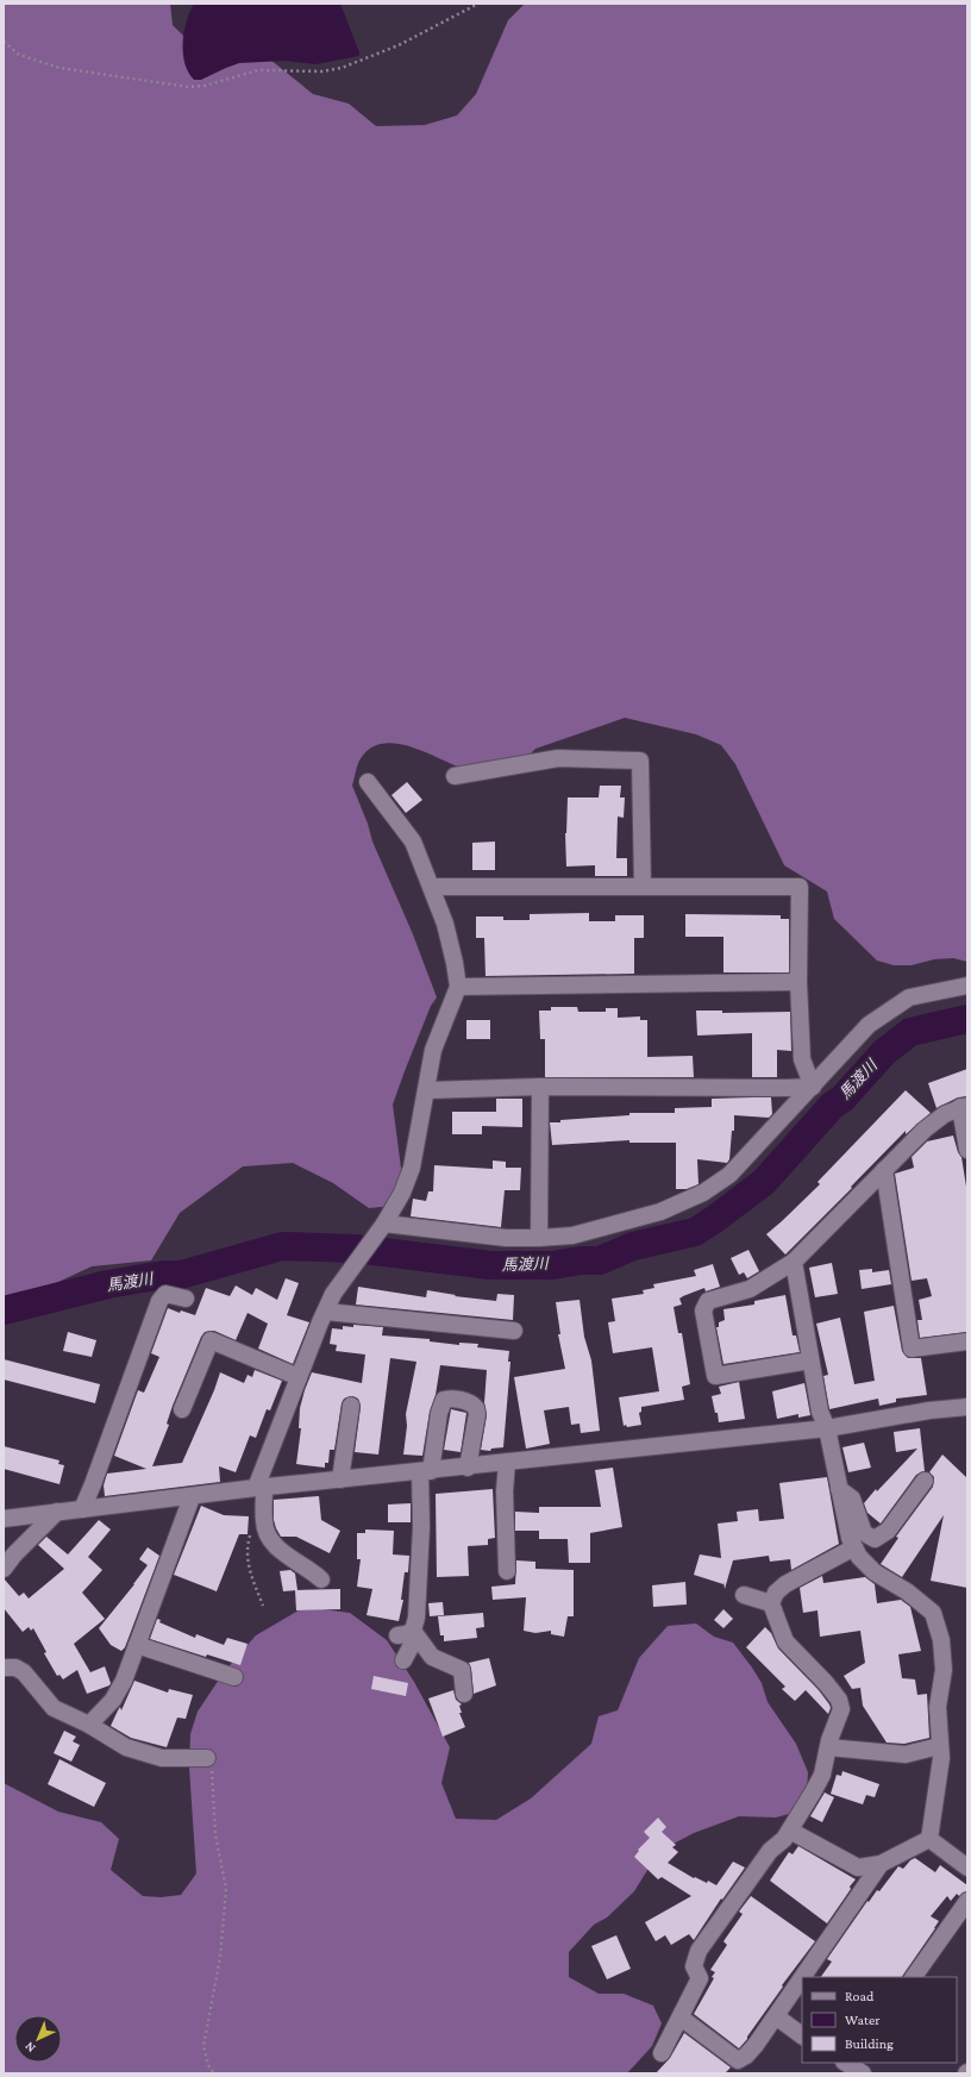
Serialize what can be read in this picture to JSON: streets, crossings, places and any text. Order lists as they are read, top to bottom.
{
  "water": ["馬渡川"],
  "legend": ["Road", "Water", "Building"],
  "north": "bottom left"
}
